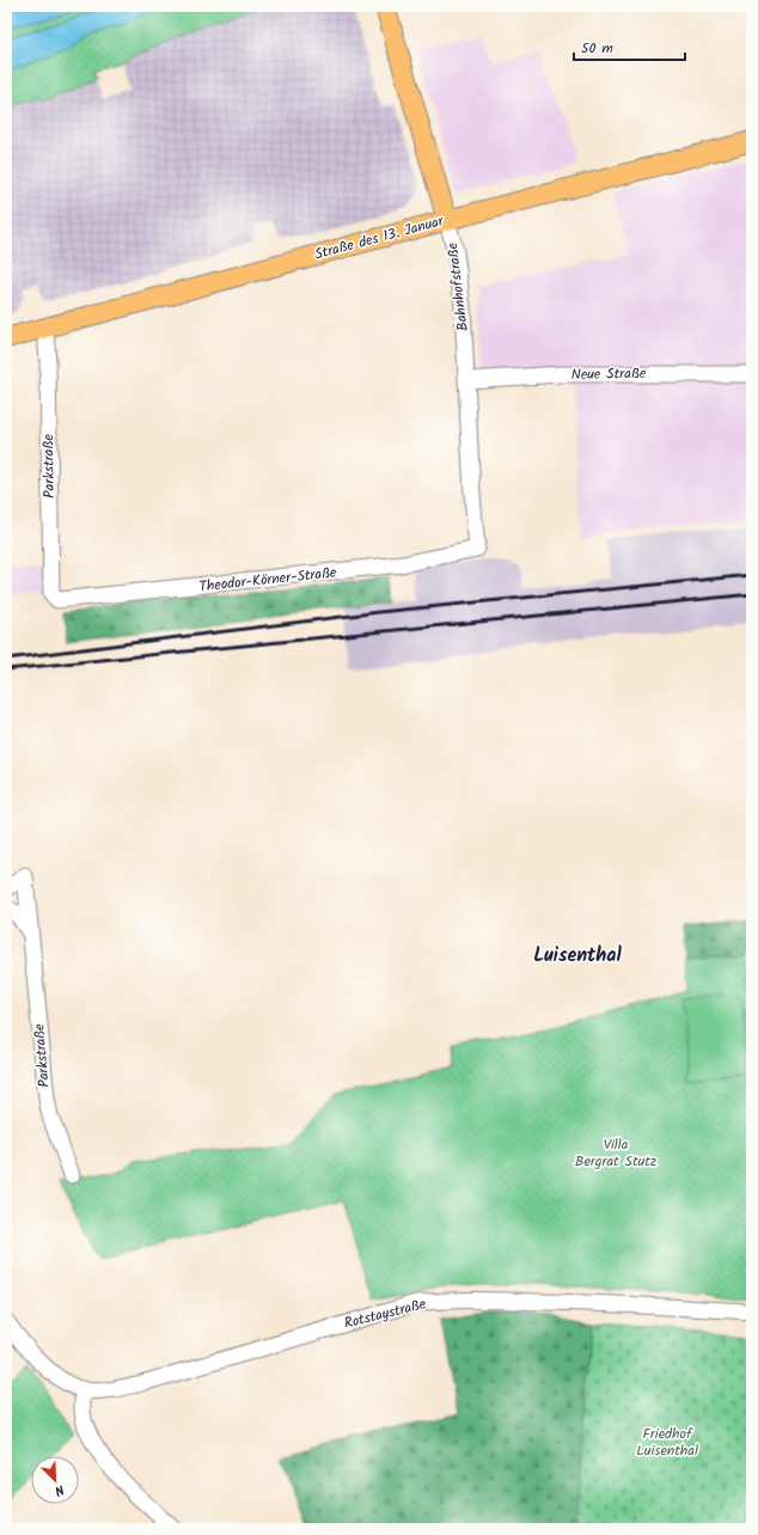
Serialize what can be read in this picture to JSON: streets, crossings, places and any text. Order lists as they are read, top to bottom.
{
  "streets": {
    "main road": ["Straße des 13. Januar", "Bahnhofstraße"],
    "street": [
      "Neue Straße",
      "Parkstraße",
      "Theodor-Körner-Straße",
      "Rotstaystraße"
    ]
  },
  "crossings": [
    ["Straße des 13. Januar", "Bahnhofstraße"],
    ["Straße des 13. Januar", "Parkstraße"],
    ["Bahnhofstraße", "Neue Straße"],
    ["Bahnhofstraße", "Theodor-Körner-Straße"],
    ["Parkstraße", "Theodor-Körner-Straße"]
  ],
  "districts": ["Luisenthal"],
  "parks": ["Villa Bergrat Stutz", "Friedhof Luisenthal"],
  "scale_bar": "50 m",
  "north": "bottom right"
}
